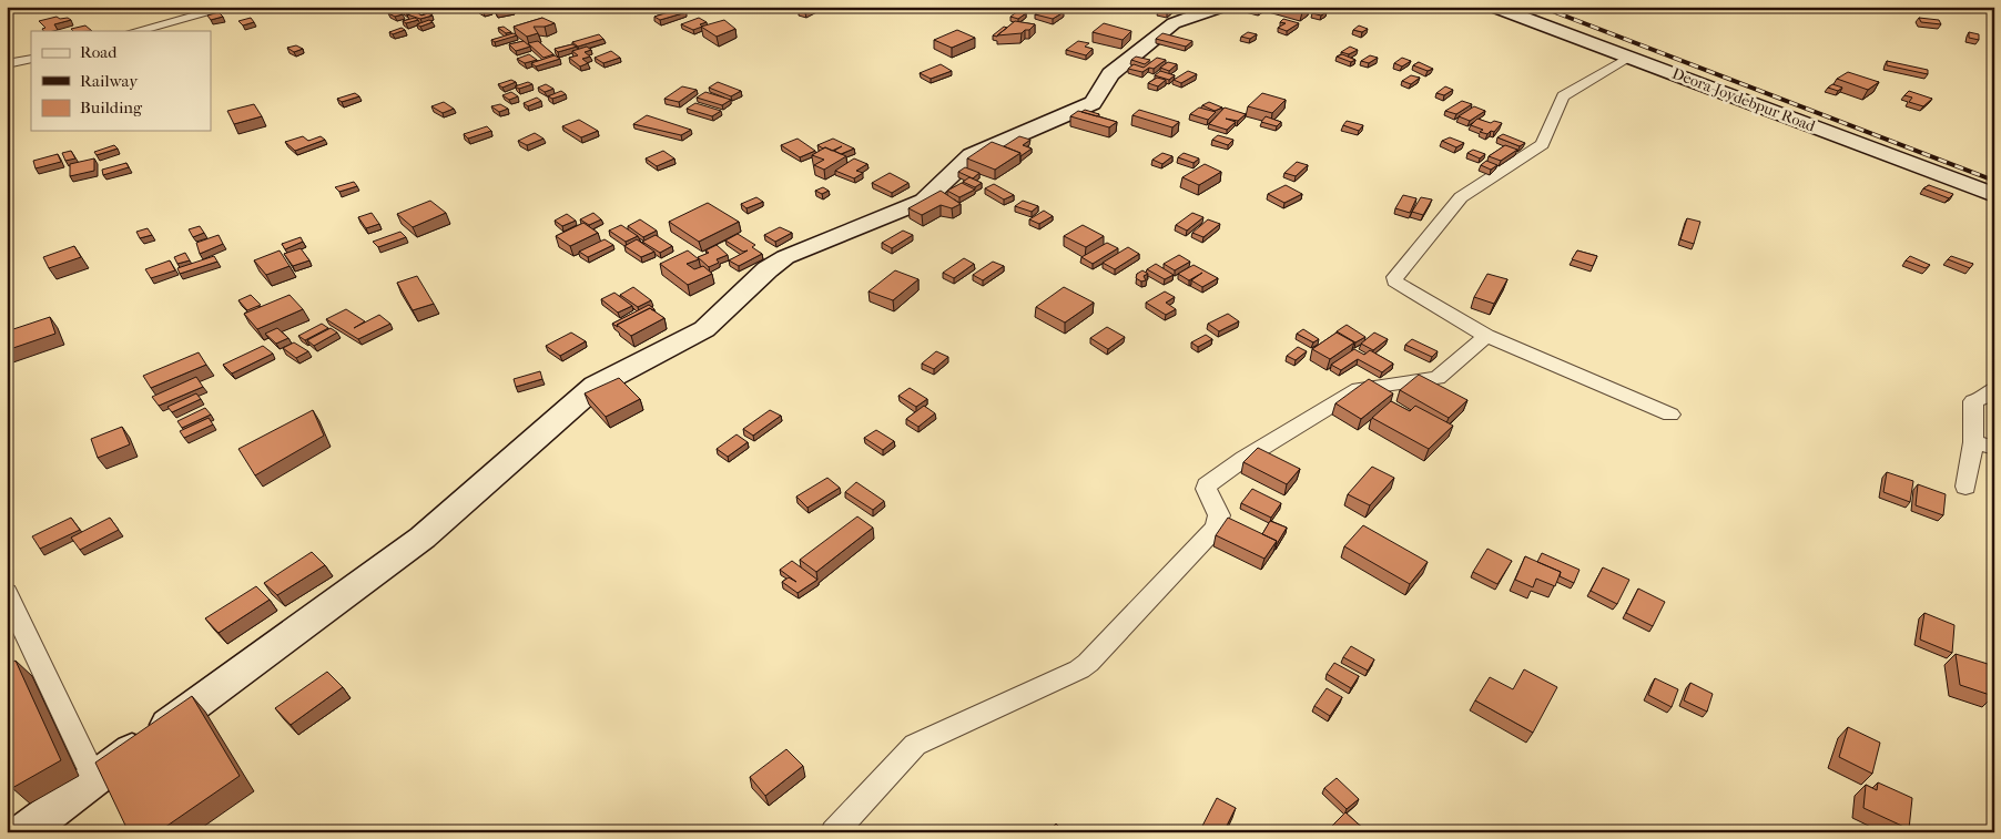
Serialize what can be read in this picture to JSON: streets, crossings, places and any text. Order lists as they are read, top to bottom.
{
  "streets": {
    "street": ["Deora-Joydebpur Road"]
  },
  "legend": ["Road", "Railway", "Building"]
}
